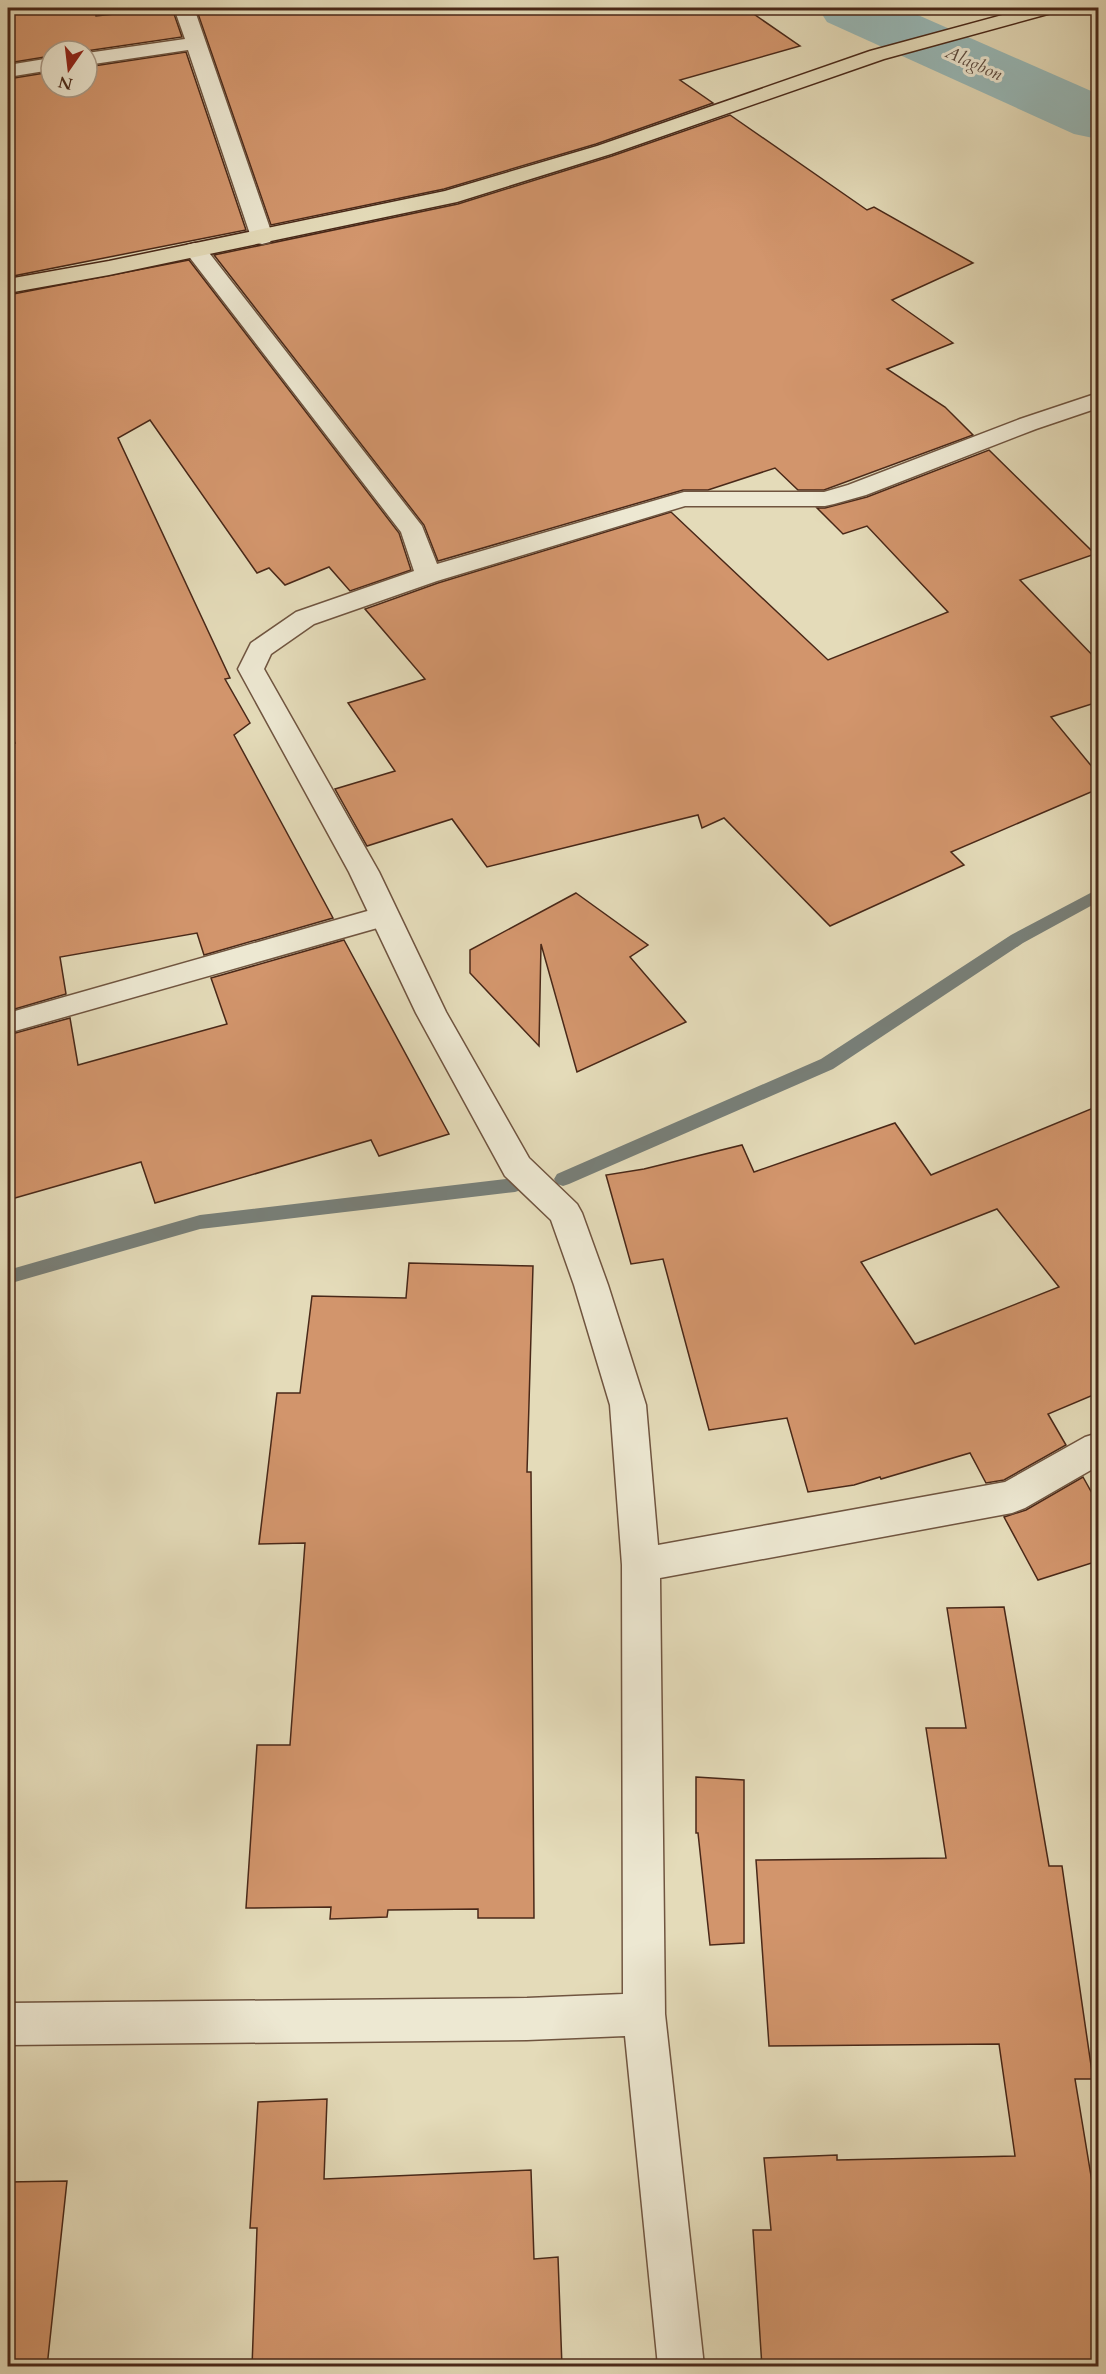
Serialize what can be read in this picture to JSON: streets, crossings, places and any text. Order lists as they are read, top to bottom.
{
  "water": ["Alagbon"],
  "north": "bottom"
}
